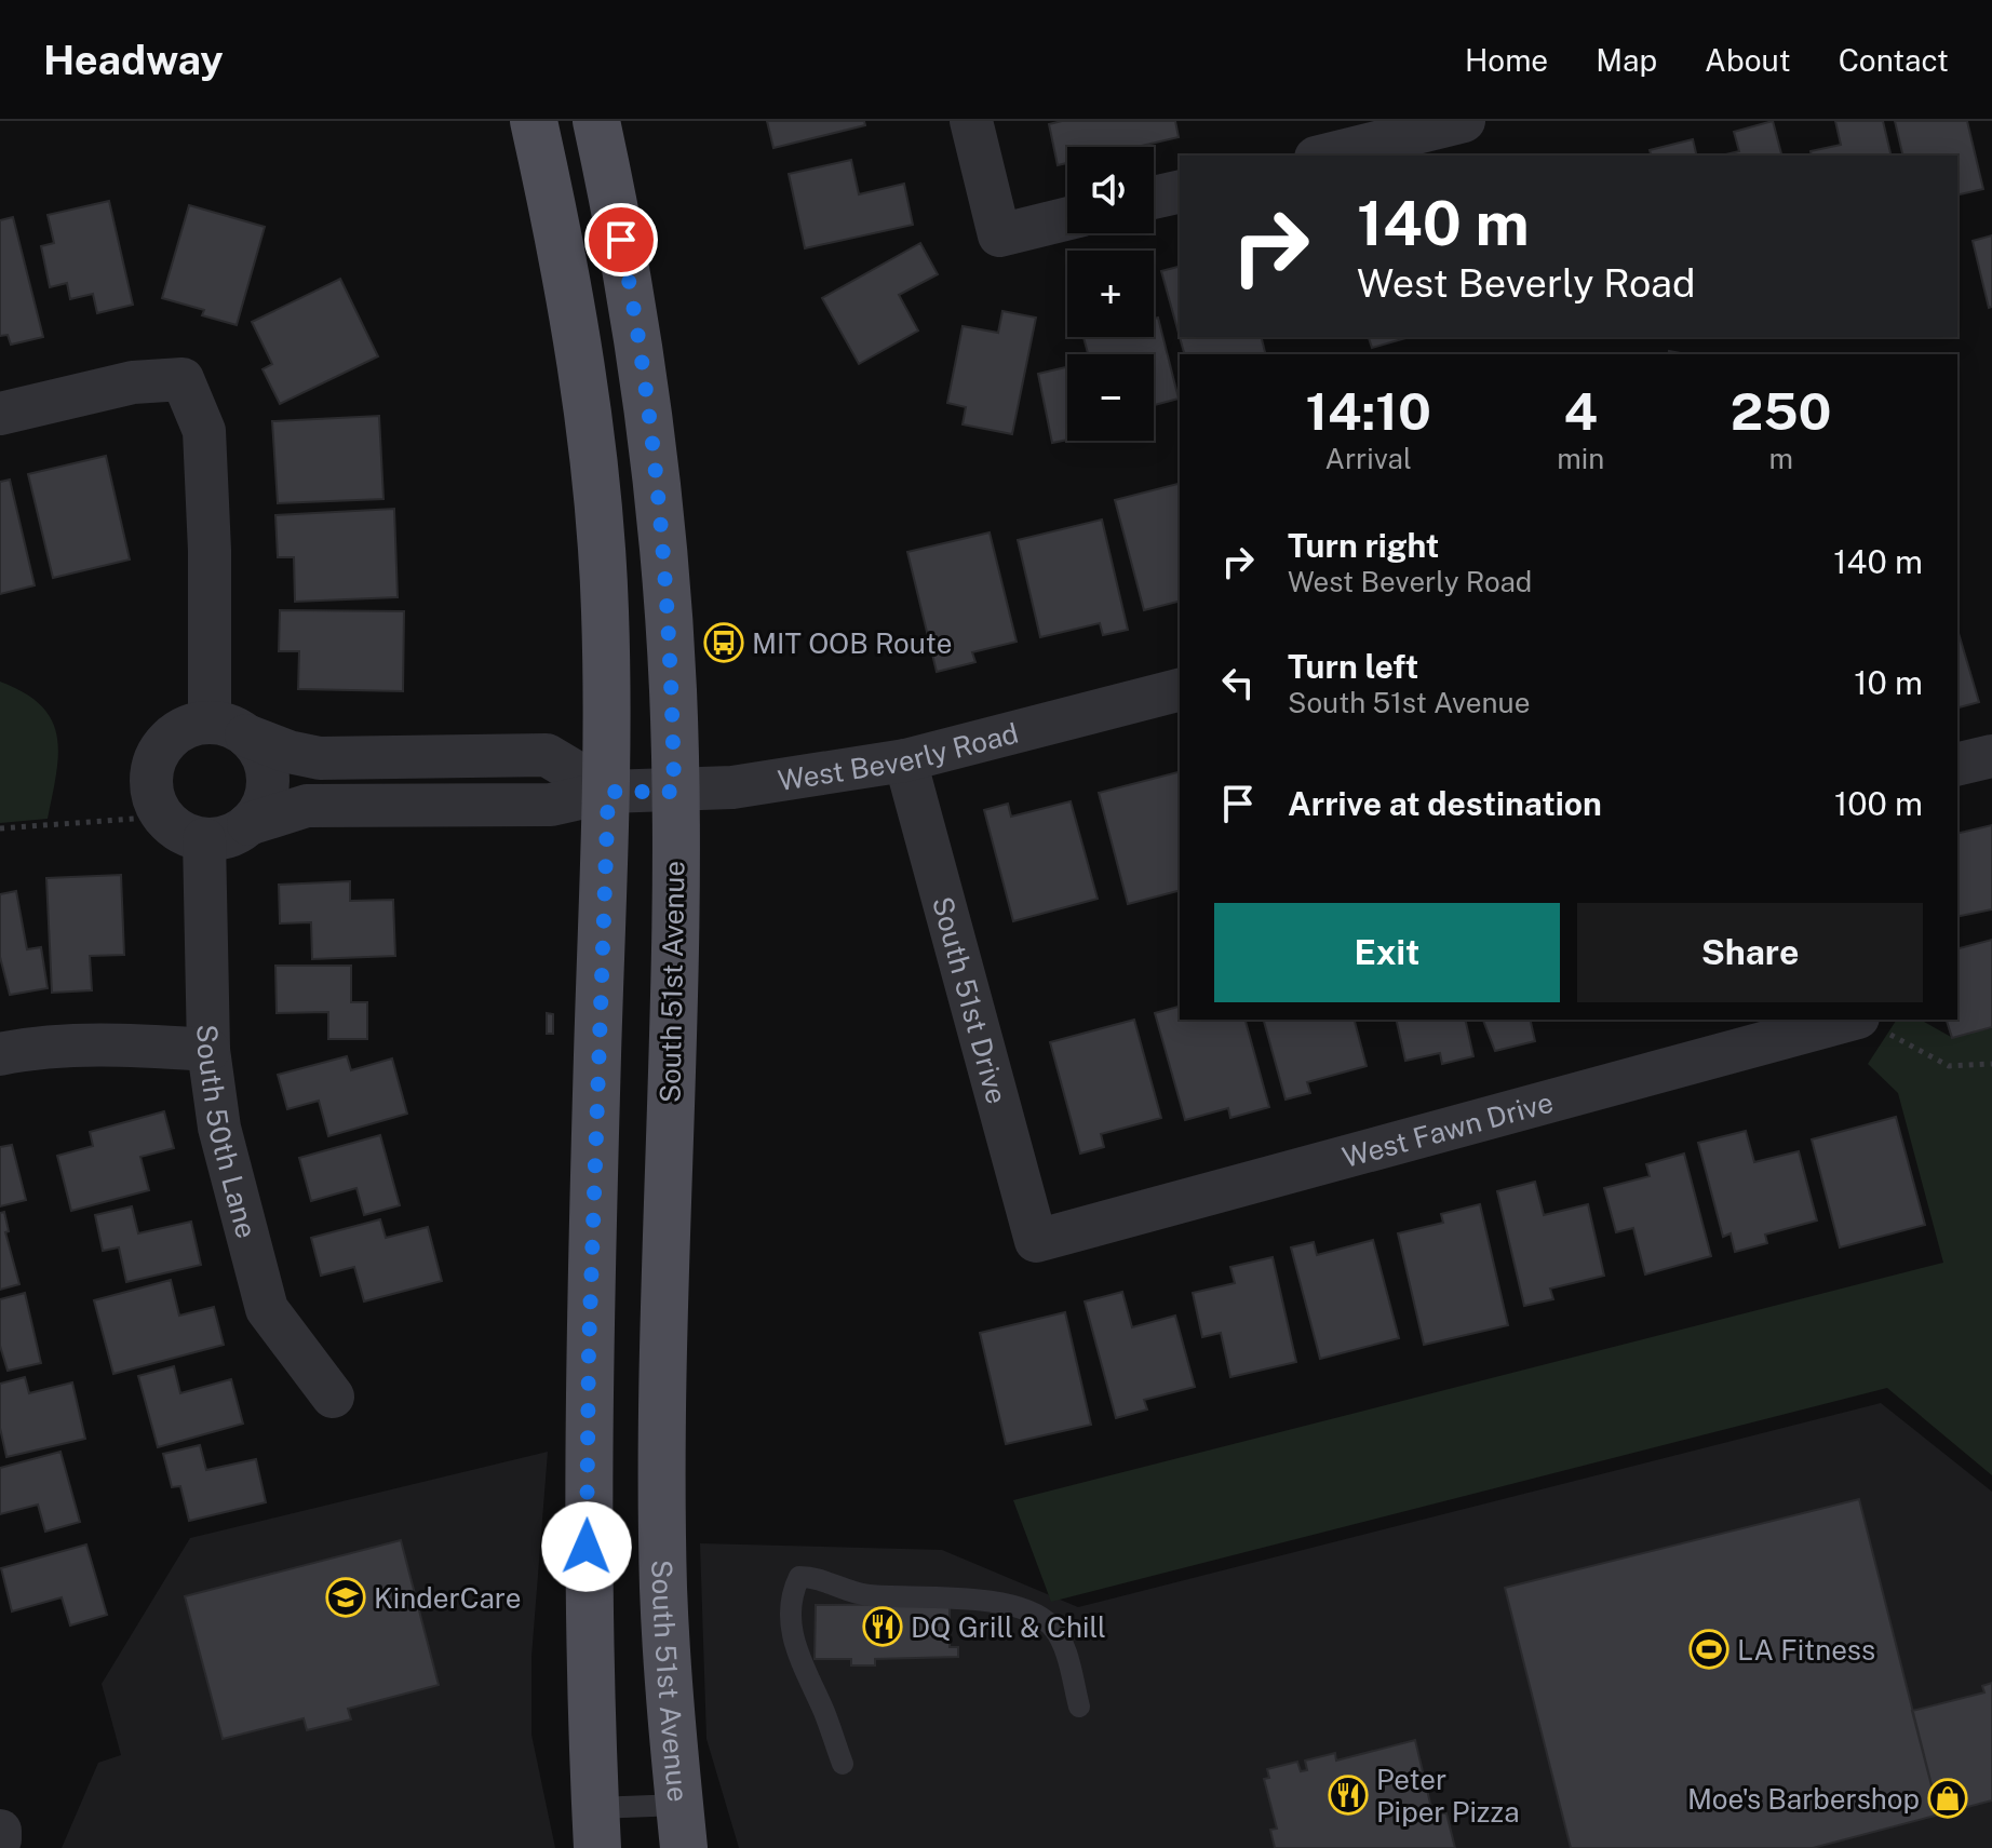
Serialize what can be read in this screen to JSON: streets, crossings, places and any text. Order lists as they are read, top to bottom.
{
  "streets": {
    "main road": ["South 51st Avenue"],
    "street": [
      "West Beverly Road",
      "South 51st Drive",
      "South 50th Lane",
      "West Fawn Drive"
    ]
  },
  "crossings": [
    ["West Beverly Road", "South 51st Avenue"],
    ["West Beverly Road", "South 51st Drive"],
    ["West Beverly Road", "South 50th Lane"],
    ["South 51st Drive", "West Fawn Drive"]
  ],
  "places": {
    "bus stop": ["MIT OOB Route"],
    "school or university": ["KinderCare"],
    "restaurant": ["DQ Grill & Chill", "Peter Piper Pizza"],
    "sports": ["LA Fitness"],
    "shop": ["Moe's Barbershop"]
  },
  "page": {
    "header": "Headway",
    "nav": [
      "Home",
      "Map",
      "About",
      "Contact"
    ],
    "map_buttons": ["+", "−"],
    "turn": ["140 m", "West Beverly Road"],
    "eta": [
      "14:10",
      "Arrival",
      "4",
      "min",
      "250",
      "m"
    ],
    "list": [
      {
        "name": "Turn right",
        "note": "West Beverly Road",
        "value": "140 m"
      },
      {
        "name": "Turn left",
        "note": "South 51st Avenue",
        "value": "10 m"
      },
      {
        "name": "Arrive at destination",
        "value": "100 m"
      }
    ],
    "buttons": ["Exit", "Share"]
  }
}
